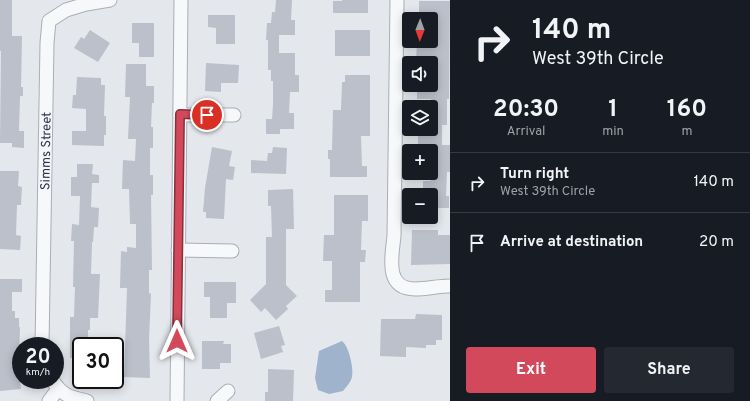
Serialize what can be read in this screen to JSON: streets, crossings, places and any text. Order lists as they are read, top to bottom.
{
  "streets": {
    "street": ["Simms Street"]
  },
  "north": "bottom",
  "page": {
    "turn": ["140 m", "West 39th Circle"],
    "map_buttons": ["+", "−"],
    "eta": [
      "20:30",
      "Arrival",
      "1",
      "min",
      "160",
      "m"
    ],
    "list": [
      {
        "name": "Turn right",
        "note": "West 39th Circle",
        "value": "140 m"
      },
      {
        "name": "Arrive at destination",
        "value": "20 m"
      }
    ],
    "speed": "20 km/h",
    "limit": "30",
    "buttons": ["Exit", "Share"]
  }
}
